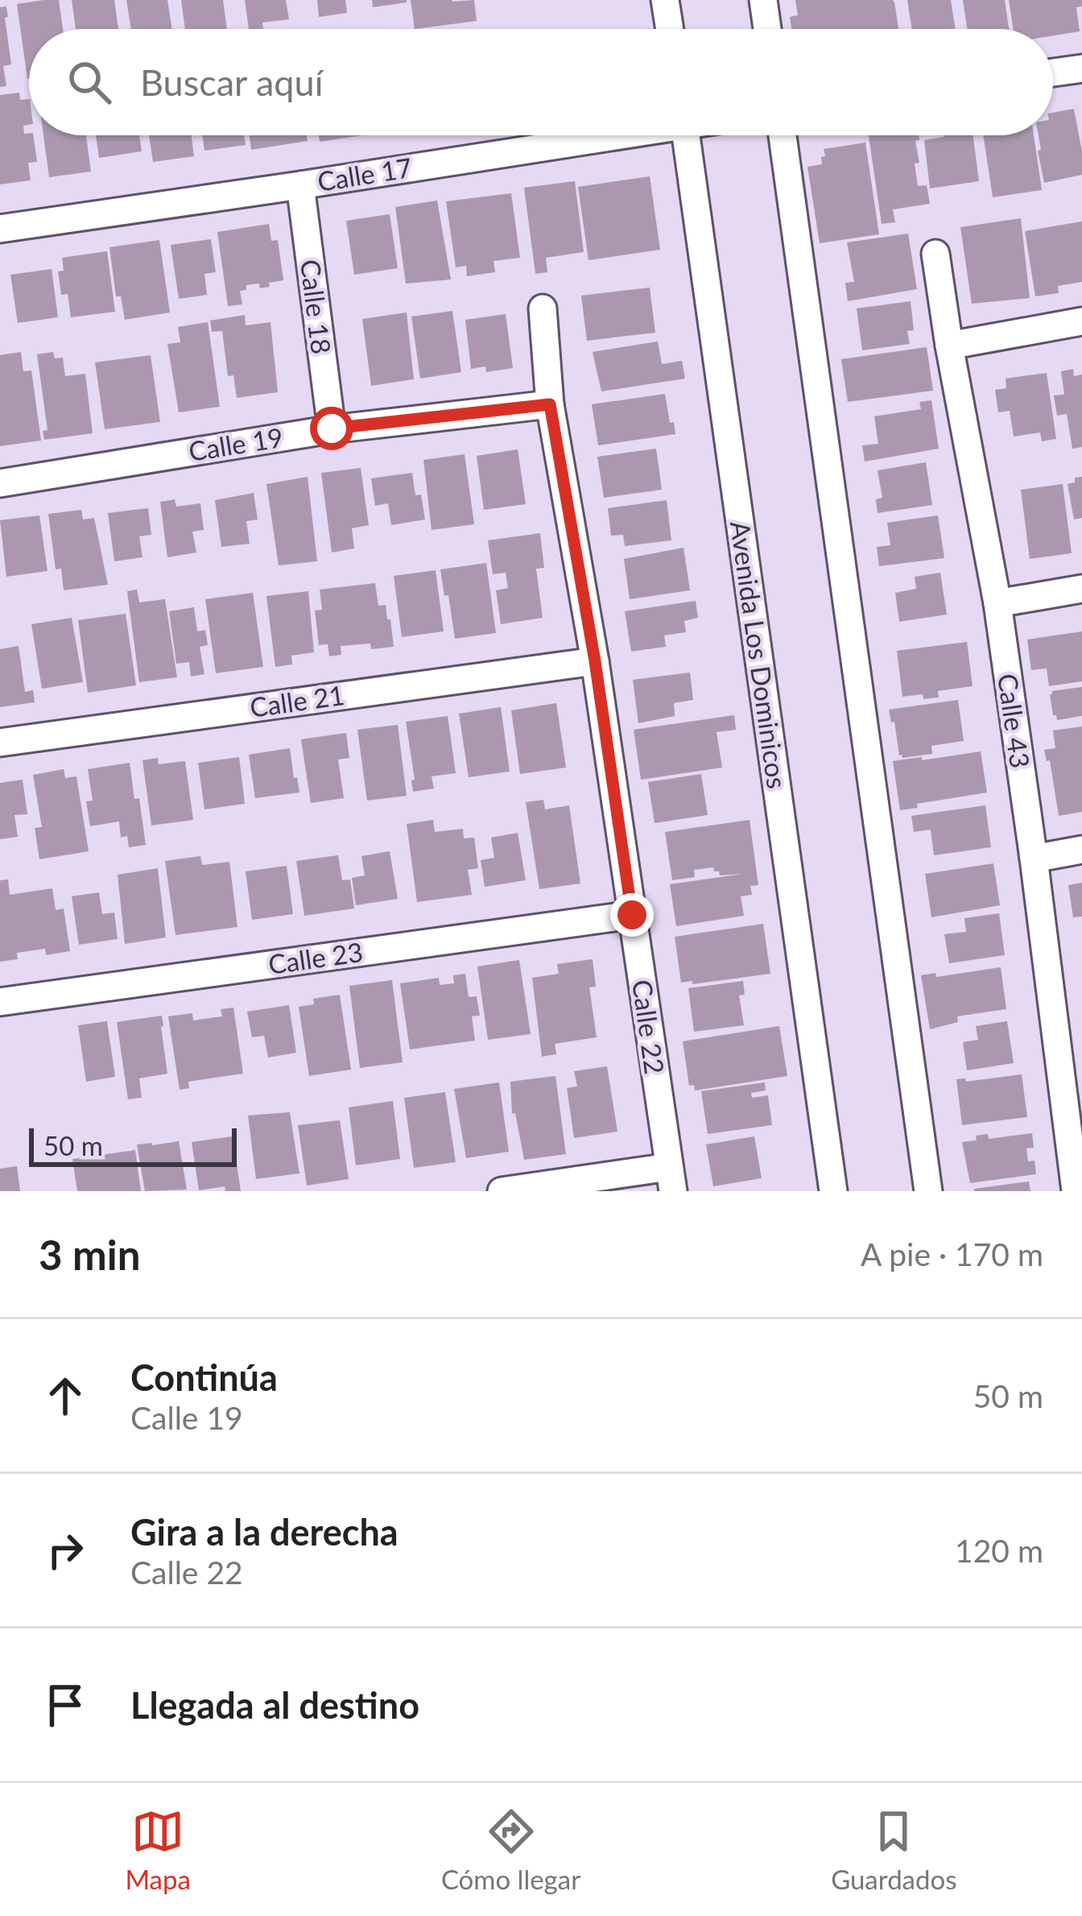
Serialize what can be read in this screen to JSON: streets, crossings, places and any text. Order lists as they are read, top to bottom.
{
  "streets": {
    "street": [
      "Calle 17",
      "Calle 18",
      "Calle 19",
      "Avenida Los Dominicos",
      "Calle 21",
      "Calle 43",
      "Calle 23",
      "Calle 22"
    ]
  },
  "crossings": [
    ["Calle 17", "Calle 18"],
    ["Calle 18", "Calle 19"],
    ["Calle 19", "Calle 22"],
    ["Calle 21", "Calle 22"],
    ["Calle 23", "Calle 22"]
  ],
  "scale_bar": "50 m",
  "page": {
    "search": "Buscar aquí",
    "scale": "50 m",
    "heading": ["3 min", "A pie · 170 m"],
    "list": [
      ["Continúa", "Calle 19", "50 m"],
      ["Gira a la derecha", "Calle 22", "120 m"],
      "Llegada al destino"
    ],
    "nav": ["Mapa", "Cómo llegar", "Guardados"]
  }
}
